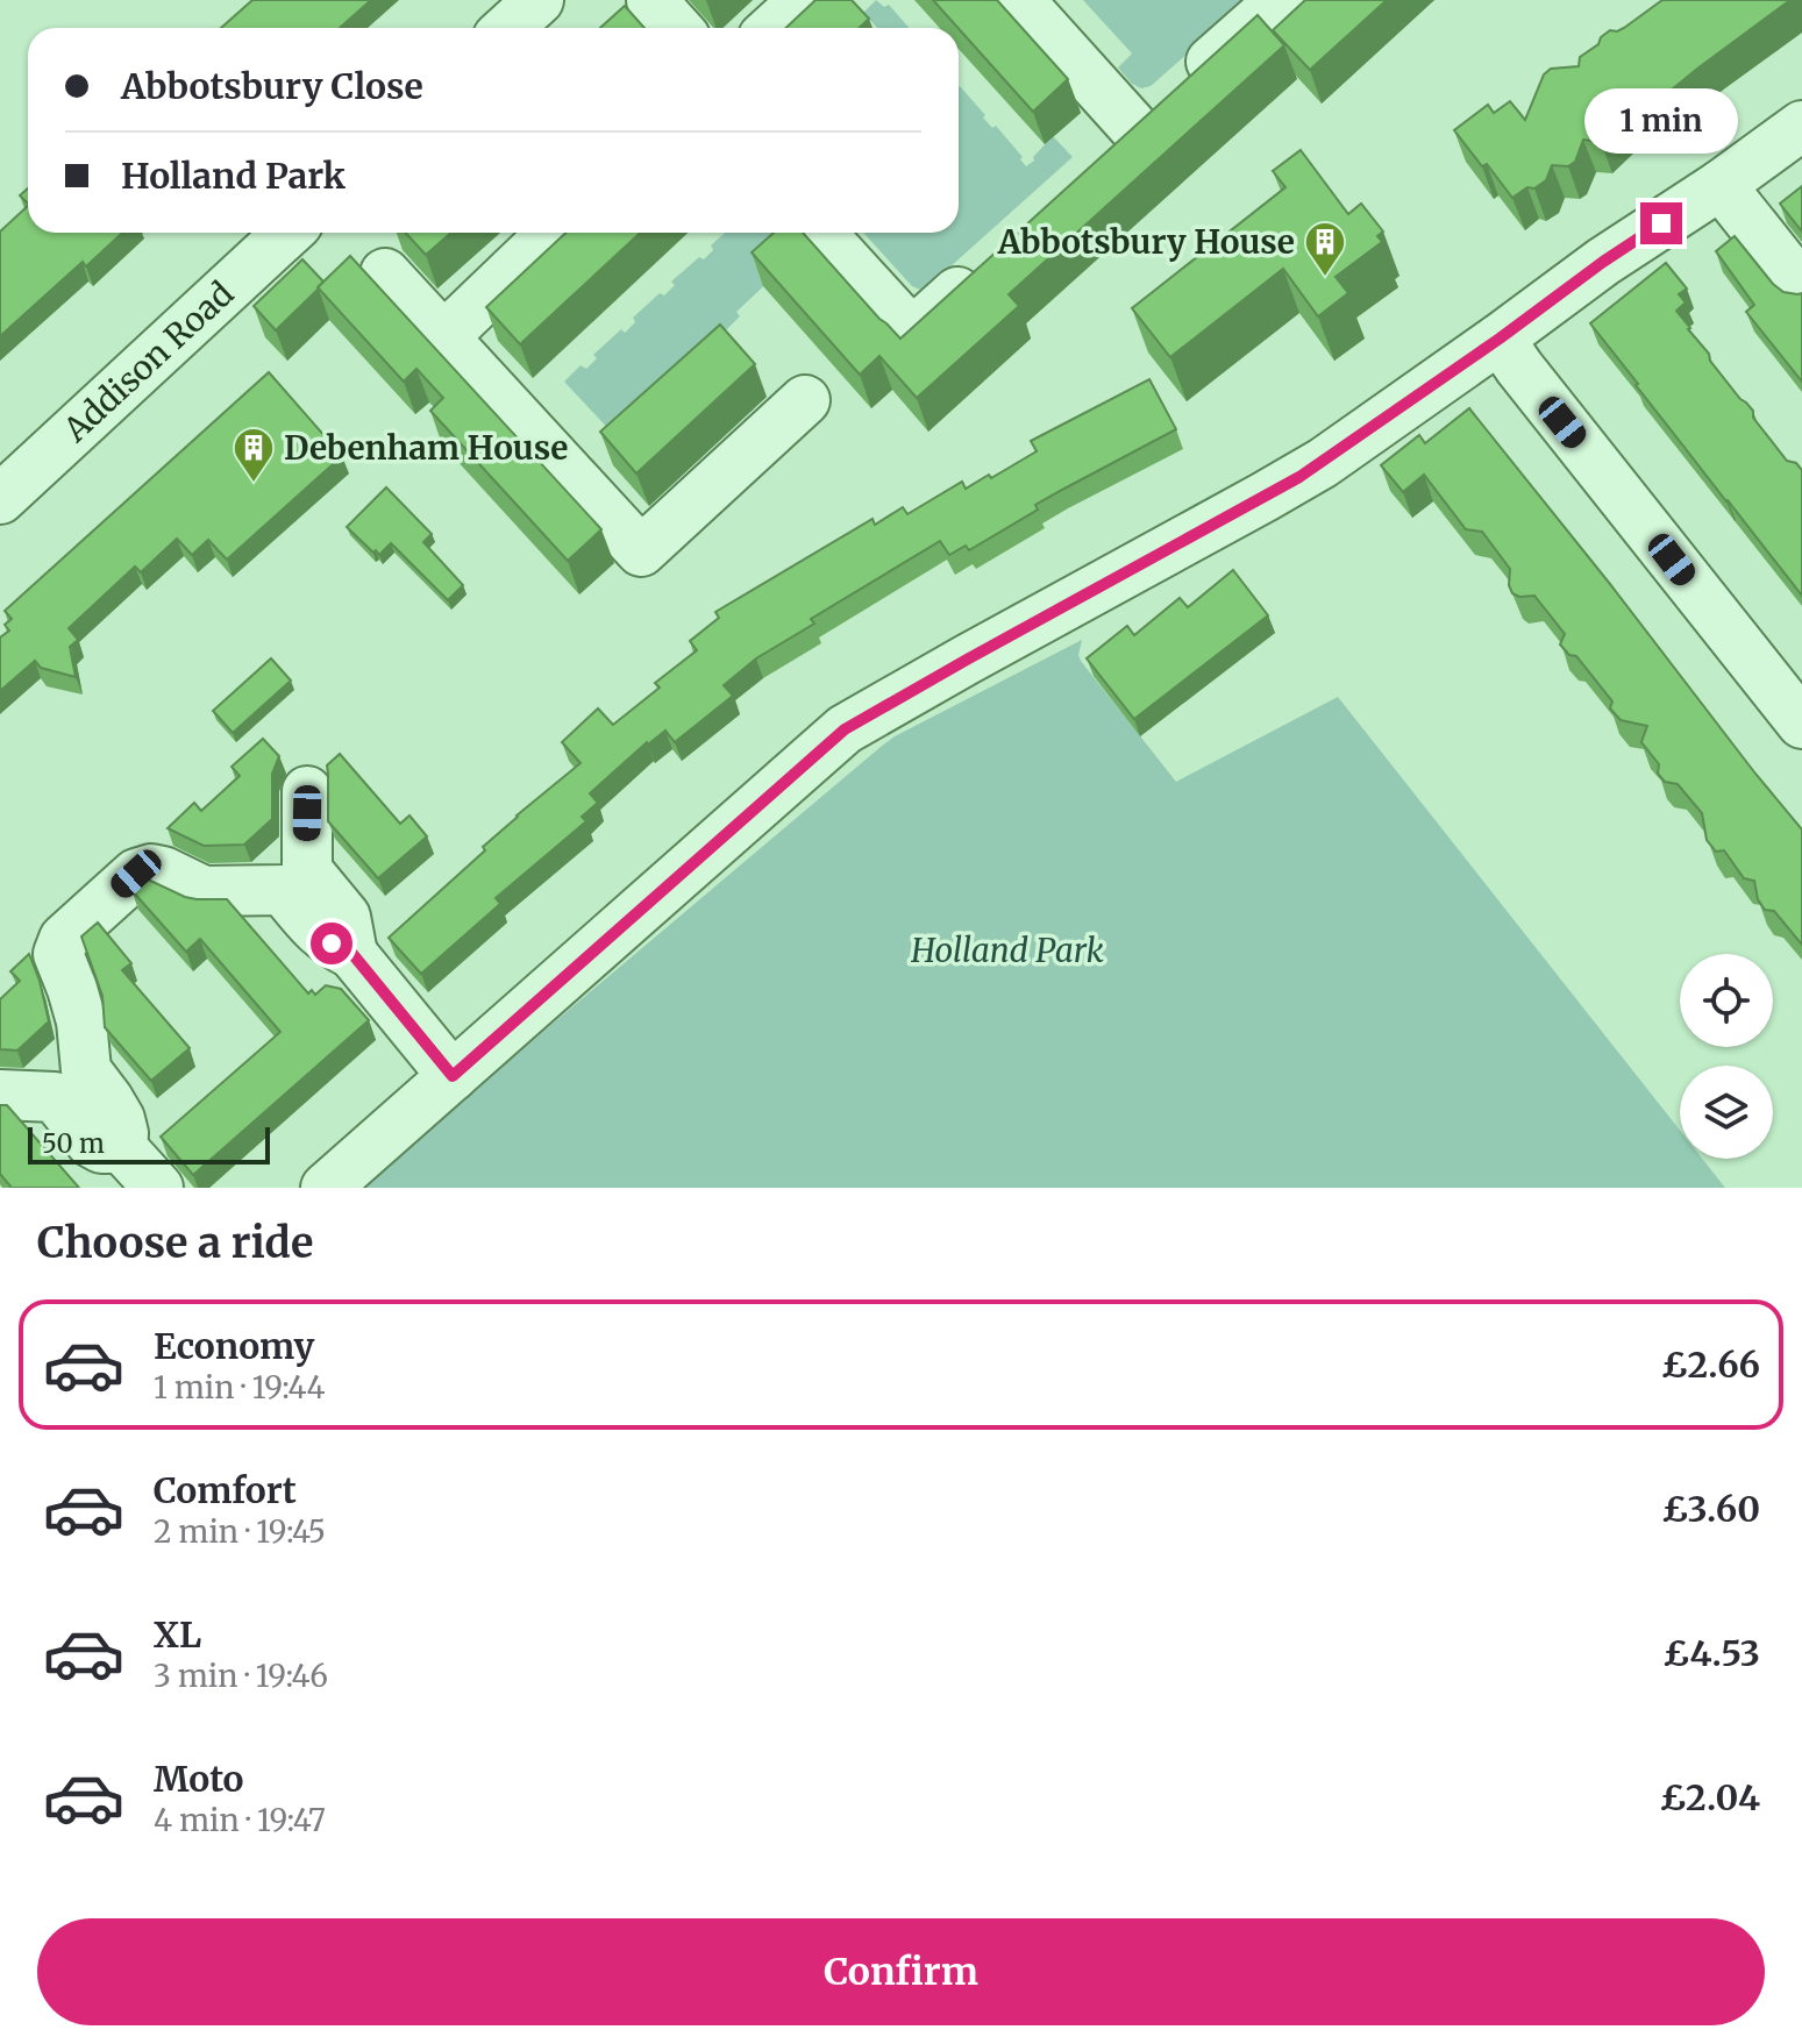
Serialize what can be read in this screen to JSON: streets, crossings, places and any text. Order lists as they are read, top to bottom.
{
  "streets": {
    "street": ["Addison Road"]
  },
  "parks": ["Holland Park"],
  "places": {
    "building": ["Abbotsbury House", "Debenham House"]
  },
  "scale_bar": "50 m",
  "page": {
    "banner": ["Abbotsbury Close", "Holland Park"],
    "bubble": "1 min",
    "scale": "50 m",
    "heading": "Choose a ride",
    "list": [
      {
        "name": "Economy",
        "note": "1 min · 19:44",
        "value": "£2.66"
      },
      {
        "name": "Comfort",
        "note": "2 min · 19:45",
        "value": "£3.60"
      },
      {
        "name": "XL",
        "note": "3 min · 19:46",
        "value": "£4.53"
      },
      {
        "name": "Moto",
        "note": "4 min · 19:47",
        "value": "£2.04"
      }
    ],
    "buttons": "Confirm"
  }
}
